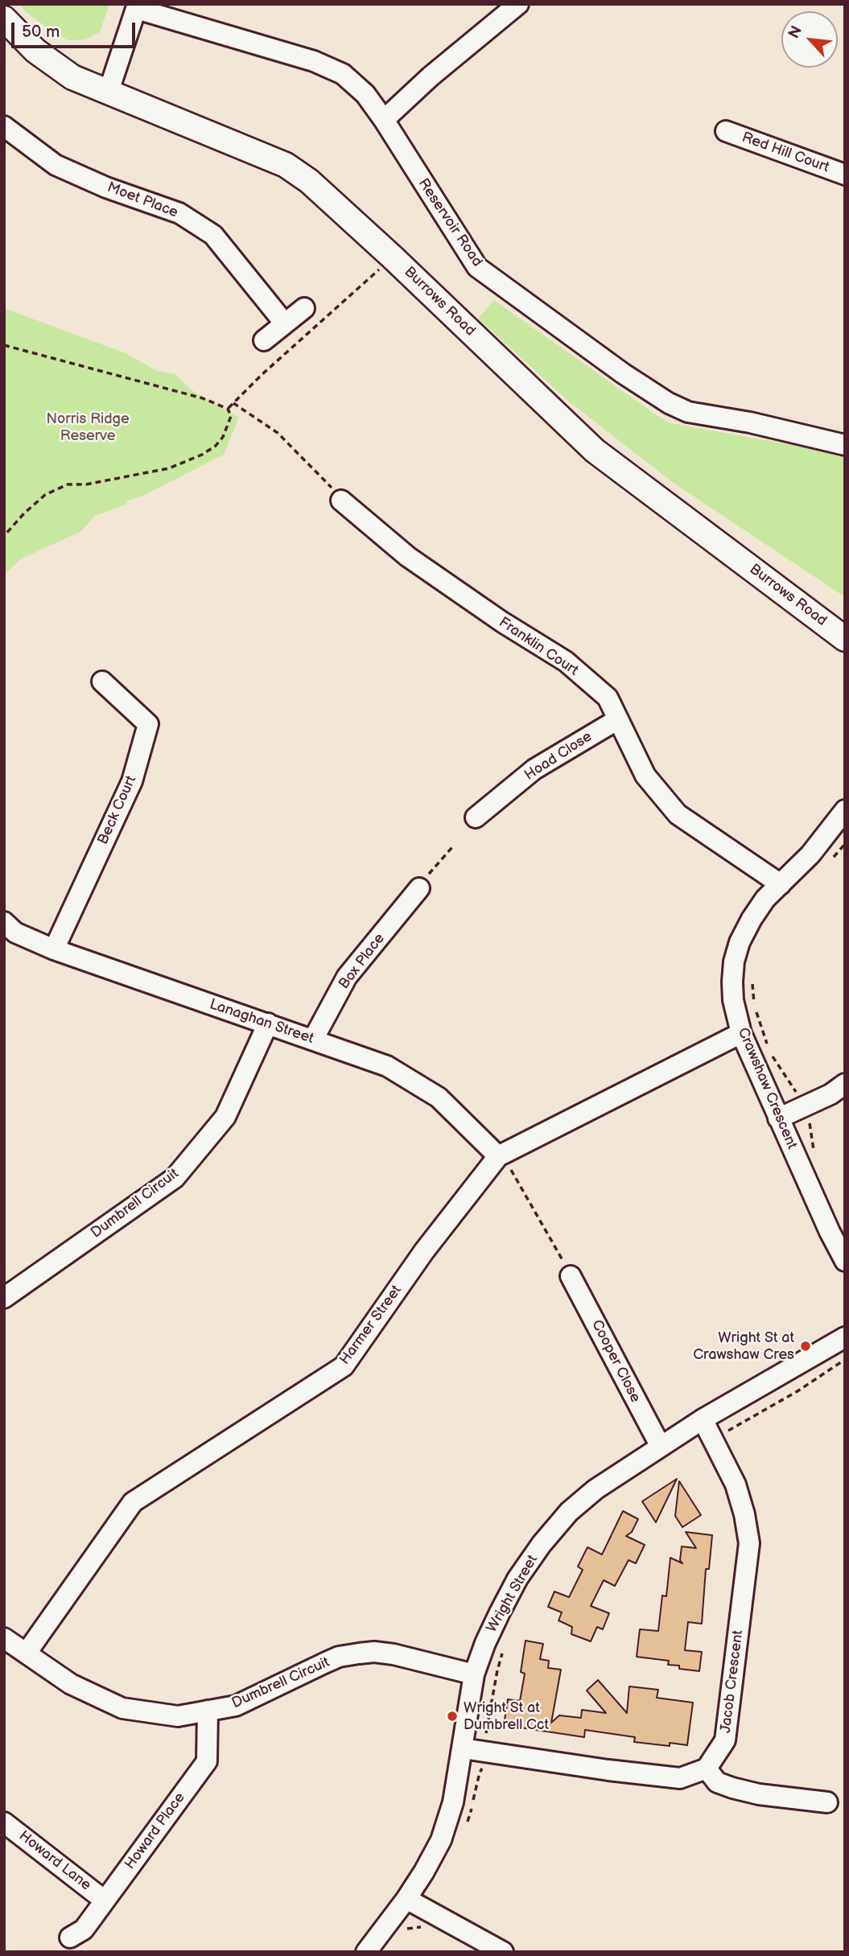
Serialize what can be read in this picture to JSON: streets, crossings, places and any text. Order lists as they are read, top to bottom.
{
  "streets": {
    "main road": ["Burrows Road"],
    "street": [
      "Red Hill Court",
      "Moet Place",
      "Reservoir Road",
      "Franklin Court",
      "Hoad Close",
      "Beck Court",
      "Box Place",
      "Lanaghan Street",
      "Crawshaw Crescent",
      "Dumbrell Circuit",
      "Harmer Street",
      "Cooper Close",
      "Wright Street",
      "Jacob Crescent",
      "Howard Place",
      "Howard Lane"
    ]
  },
  "crossings": [
    ["Franklin Court", "Hoad Close"],
    ["Franklin Court", "Crawshaw Crescent"],
    ["Beck Court", "Lanaghan Street"],
    ["Box Place", "Lanaghan Street"],
    ["Lanaghan Street", "Dumbrell Circuit"],
    ["Lanaghan Street", "Harmer Street"],
    ["Crawshaw Crescent", "Harmer Street"],
    ["Dumbrell Circuit", "Harmer Street"],
    ["Dumbrell Circuit", "Wright Street"],
    ["Dumbrell Circuit", "Howard Place"],
    ["Cooper Close", "Wright Street"],
    ["Wright Street", "Jacob Crescent"],
    ["Howard Place", "Howard Lane"]
  ],
  "parks": ["Norris Ridge Reserve"],
  "places": ["Wright St at Crawshaw Cres", "Wright St at Dumbrell Cct"],
  "scale_bar": "50 m",
  "north": "top left"
}
